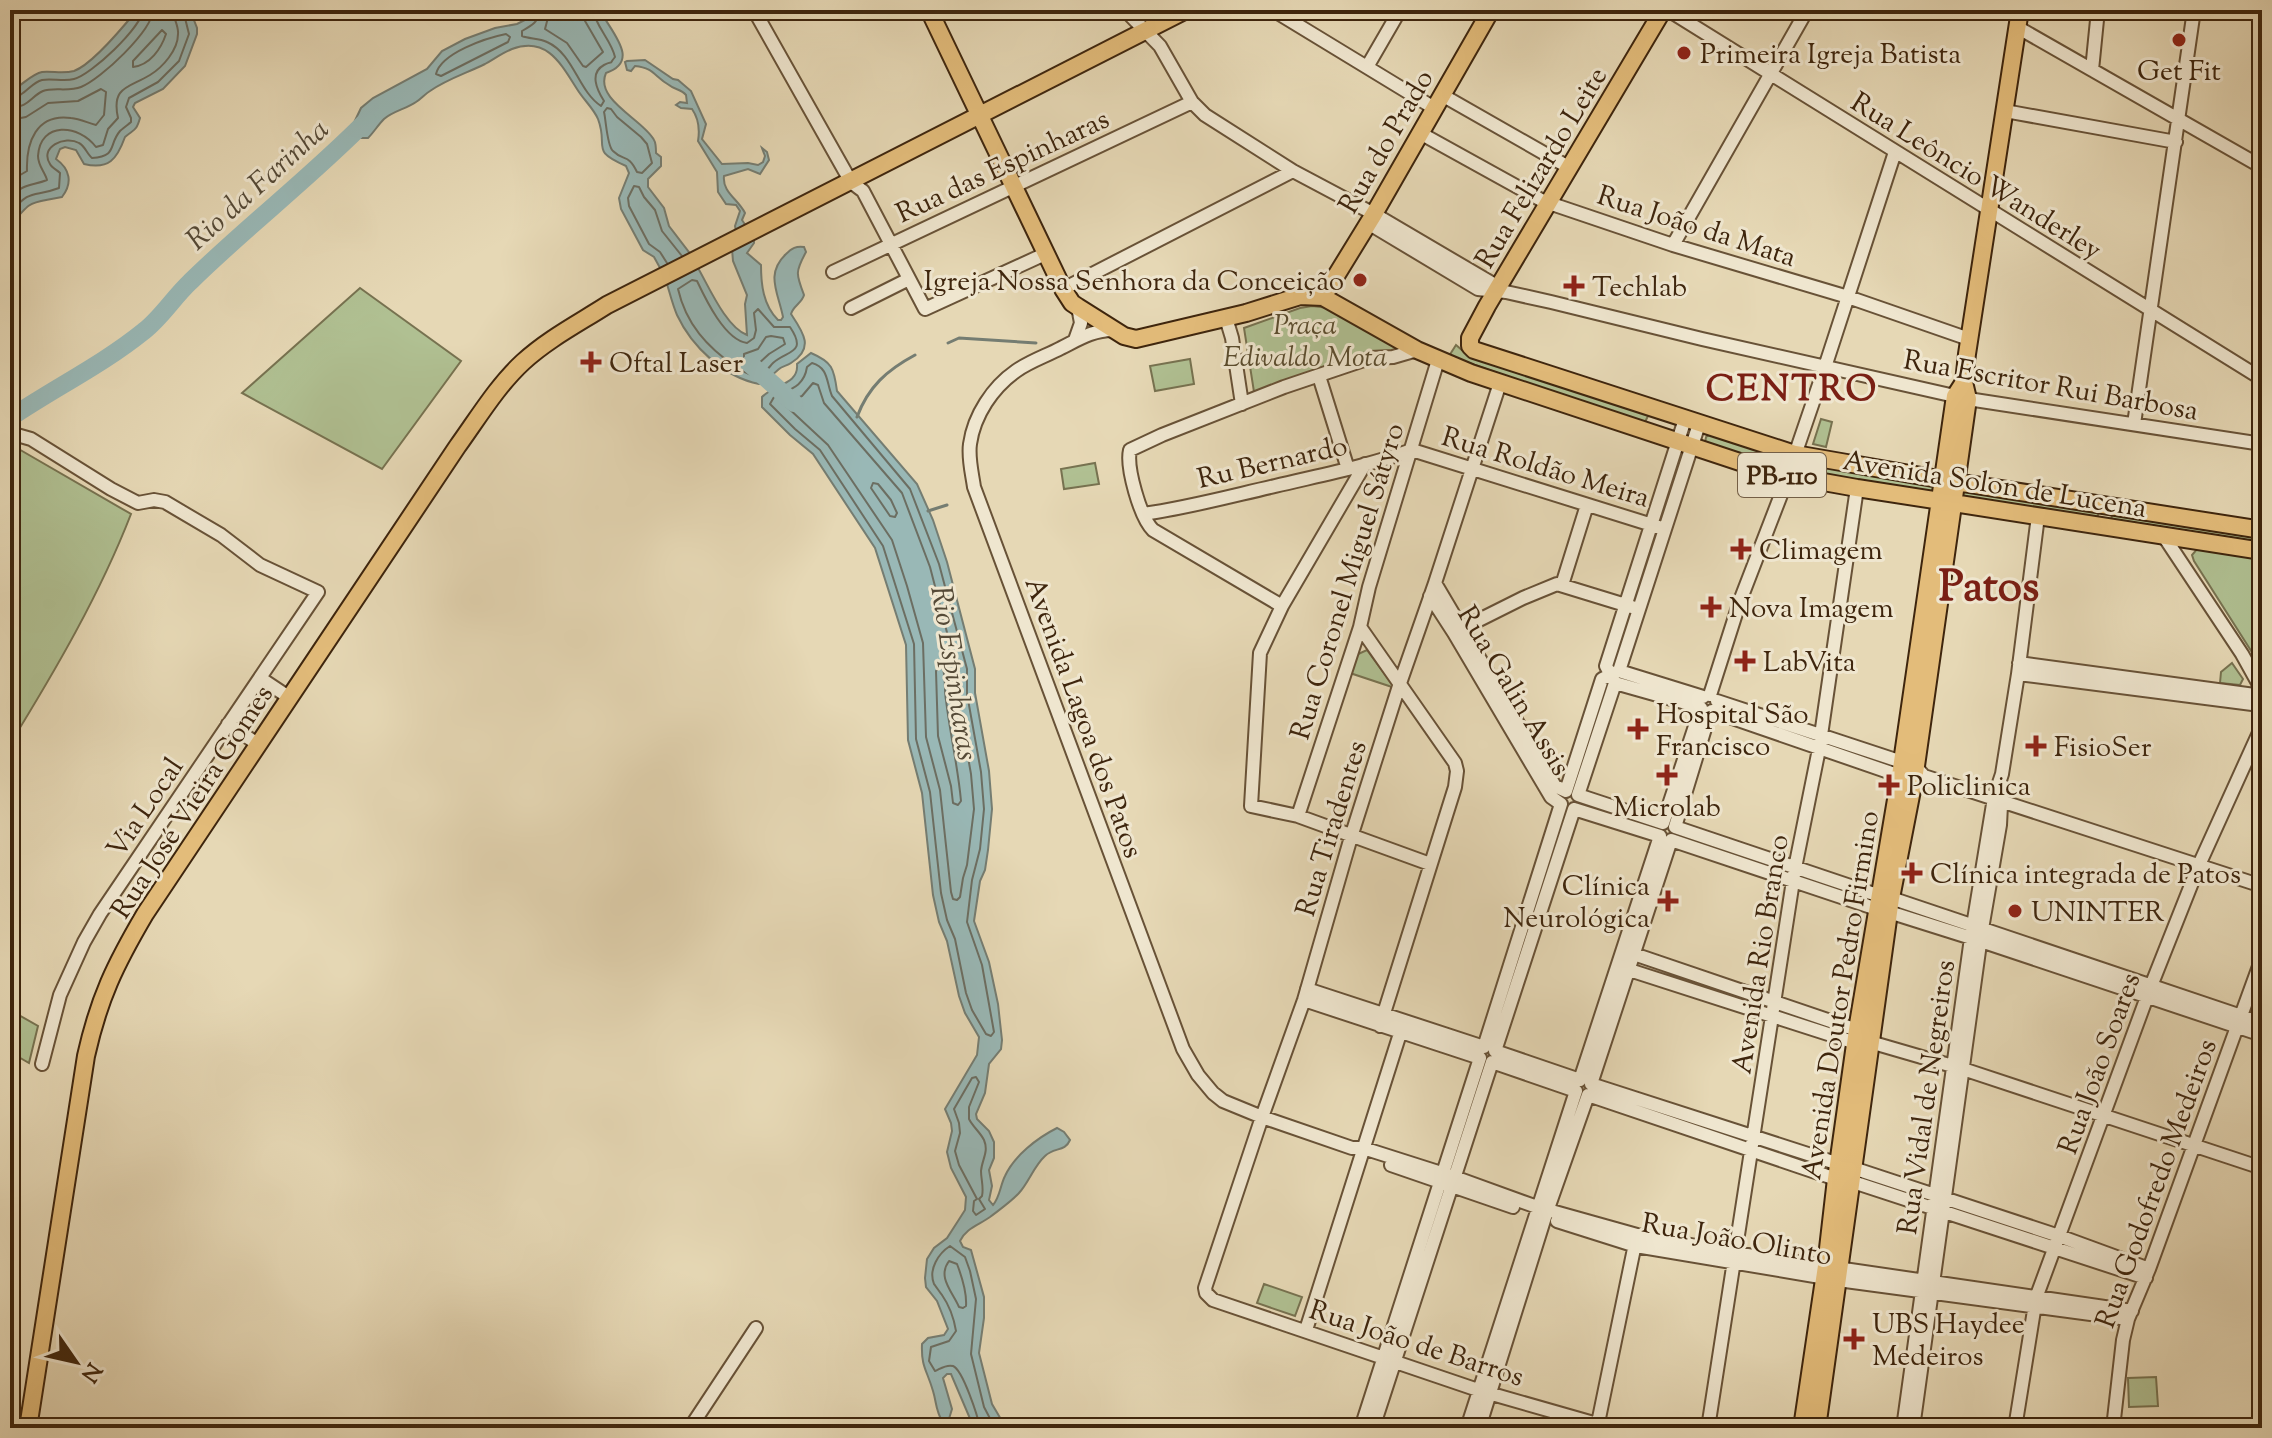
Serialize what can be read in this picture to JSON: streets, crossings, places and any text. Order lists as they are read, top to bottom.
{
  "streets": {
    "main road": [
      "Rua do Prado",
      "Rua Felizardo Leite",
      "PB-110",
      "Avenida Solon de Lucena",
      "Rua José Vieira Gomes",
      "Avenida Doutor Pedro Firmino"
    ],
    "street": [
      "Rua das Espinharas",
      "Rua Leôncio Wanderley",
      "Rua João da Mata",
      "Rua Escritor Rui Barbosa",
      "Ru Bernardo",
      "Rua Roldão Meira",
      "Rua Coronel Miguel Sátyro",
      "Rua Galin Assis",
      "Avenida Lagoa dos Patos",
      "Via Local",
      "Rua Tiradentes",
      "Avenida Rio Branco",
      "Rua João Soares",
      "Rua Vidal de Negreiros",
      "Rua Godofredo Medeiros",
      "Rua João Olinto",
      "Rua João de Barros"
    ]
  },
  "crossings": [
    ["Rua do Prado", "Rua João da Mata"],
    ["Rua do Prado", "Rua Escritor Rui Barbosa"],
    ["Rua do Prado", "PB-110"],
    ["Rua das Espinharas", "Rua Escritor Rui Barbosa"],
    ["Rua Felizardo Leite", "Rua Leôncio Wanderley"],
    ["Rua Felizardo Leite", "Rua João da Mata"],
    ["Rua Felizardo Leite", "Rua Escritor Rui Barbosa"],
    ["Rua Felizardo Leite", "Avenida Solon de Lucena"],
    ["Rua Leôncio Wanderley", "Avenida Doutor Pedro Firmino"],
    ["Rua João da Mata", "Avenida Doutor Pedro Firmino"],
    ["Rua Escritor Rui Barbosa", "Avenida Doutor Pedro Firmino"],
    ["Ru Bernardo", "Rua Roldão Meira"],
    ["Ru Bernardo", "Rua Coronel Miguel Sátyro"],
    ["Rua Roldão Meira", "Rua Coronel Miguel Sátyro"],
    ["Rua Roldão Meira", "Rua Tiradentes"],
    ["PB-110", "Avenida Solon de Lucena"],
    ["Avenida Solon de Lucena", "Rua Coronel Miguel Sátyro"],
    ["Avenida Solon de Lucena", "Rua Tiradentes"],
    ["Avenida Solon de Lucena", "Avenida Rio Branco"],
    ["Avenida Solon de Lucena", "Avenida Doutor Pedro Firmino"],
    ["Avenida Solon de Lucena", "Rua Vidal de Negreiros"],
    ["Rua Galin Assis", "Rua Tiradentes"],
    ["Avenida Lagoa dos Patos", "Rua Tiradentes"],
    ["Avenida Lagoa dos Patos", "Rua João Olinto"],
    ["Rua Tiradentes", "Rua João Olinto"],
    ["Rua Tiradentes", "Rua João de Barros"],
    ["Avenida Rio Branco", "Rua João Olinto"],
    ["Avenida Doutor Pedro Firmino", "Rua João Olinto"],
    ["Rua João Soares", "Rua João Olinto"],
    ["Rua Vidal de Negreiros", "Rua João Olinto"],
    ["Rua Godofredo Medeiros", "Rua João Olinto"]
  ],
  "districts": ["CENTRO", "Patos"],
  "water": ["Rio da Farinha", "Rio Espinharas"],
  "parks": ["Praça Edivaldo Mota"],
  "places": {
    "other": [
      "Get Fit",
      "Primeira Igreja Batista",
      "Igreja Nossa Senhora da Conceição",
      "UNINTER"
    ],
    "health": [
      "Techlab",
      "Oftal Laser",
      "Climagem",
      "Nova Imagem",
      "LabVita",
      "Hospital São Francisco",
      "FisioSer",
      "Microlab",
      "Policlinica",
      "Clínica integrada de Patos",
      "Clínica Neurológica",
      "UBS Haydee Medeiros"
    ]
  },
  "north": "bottom right"
}
